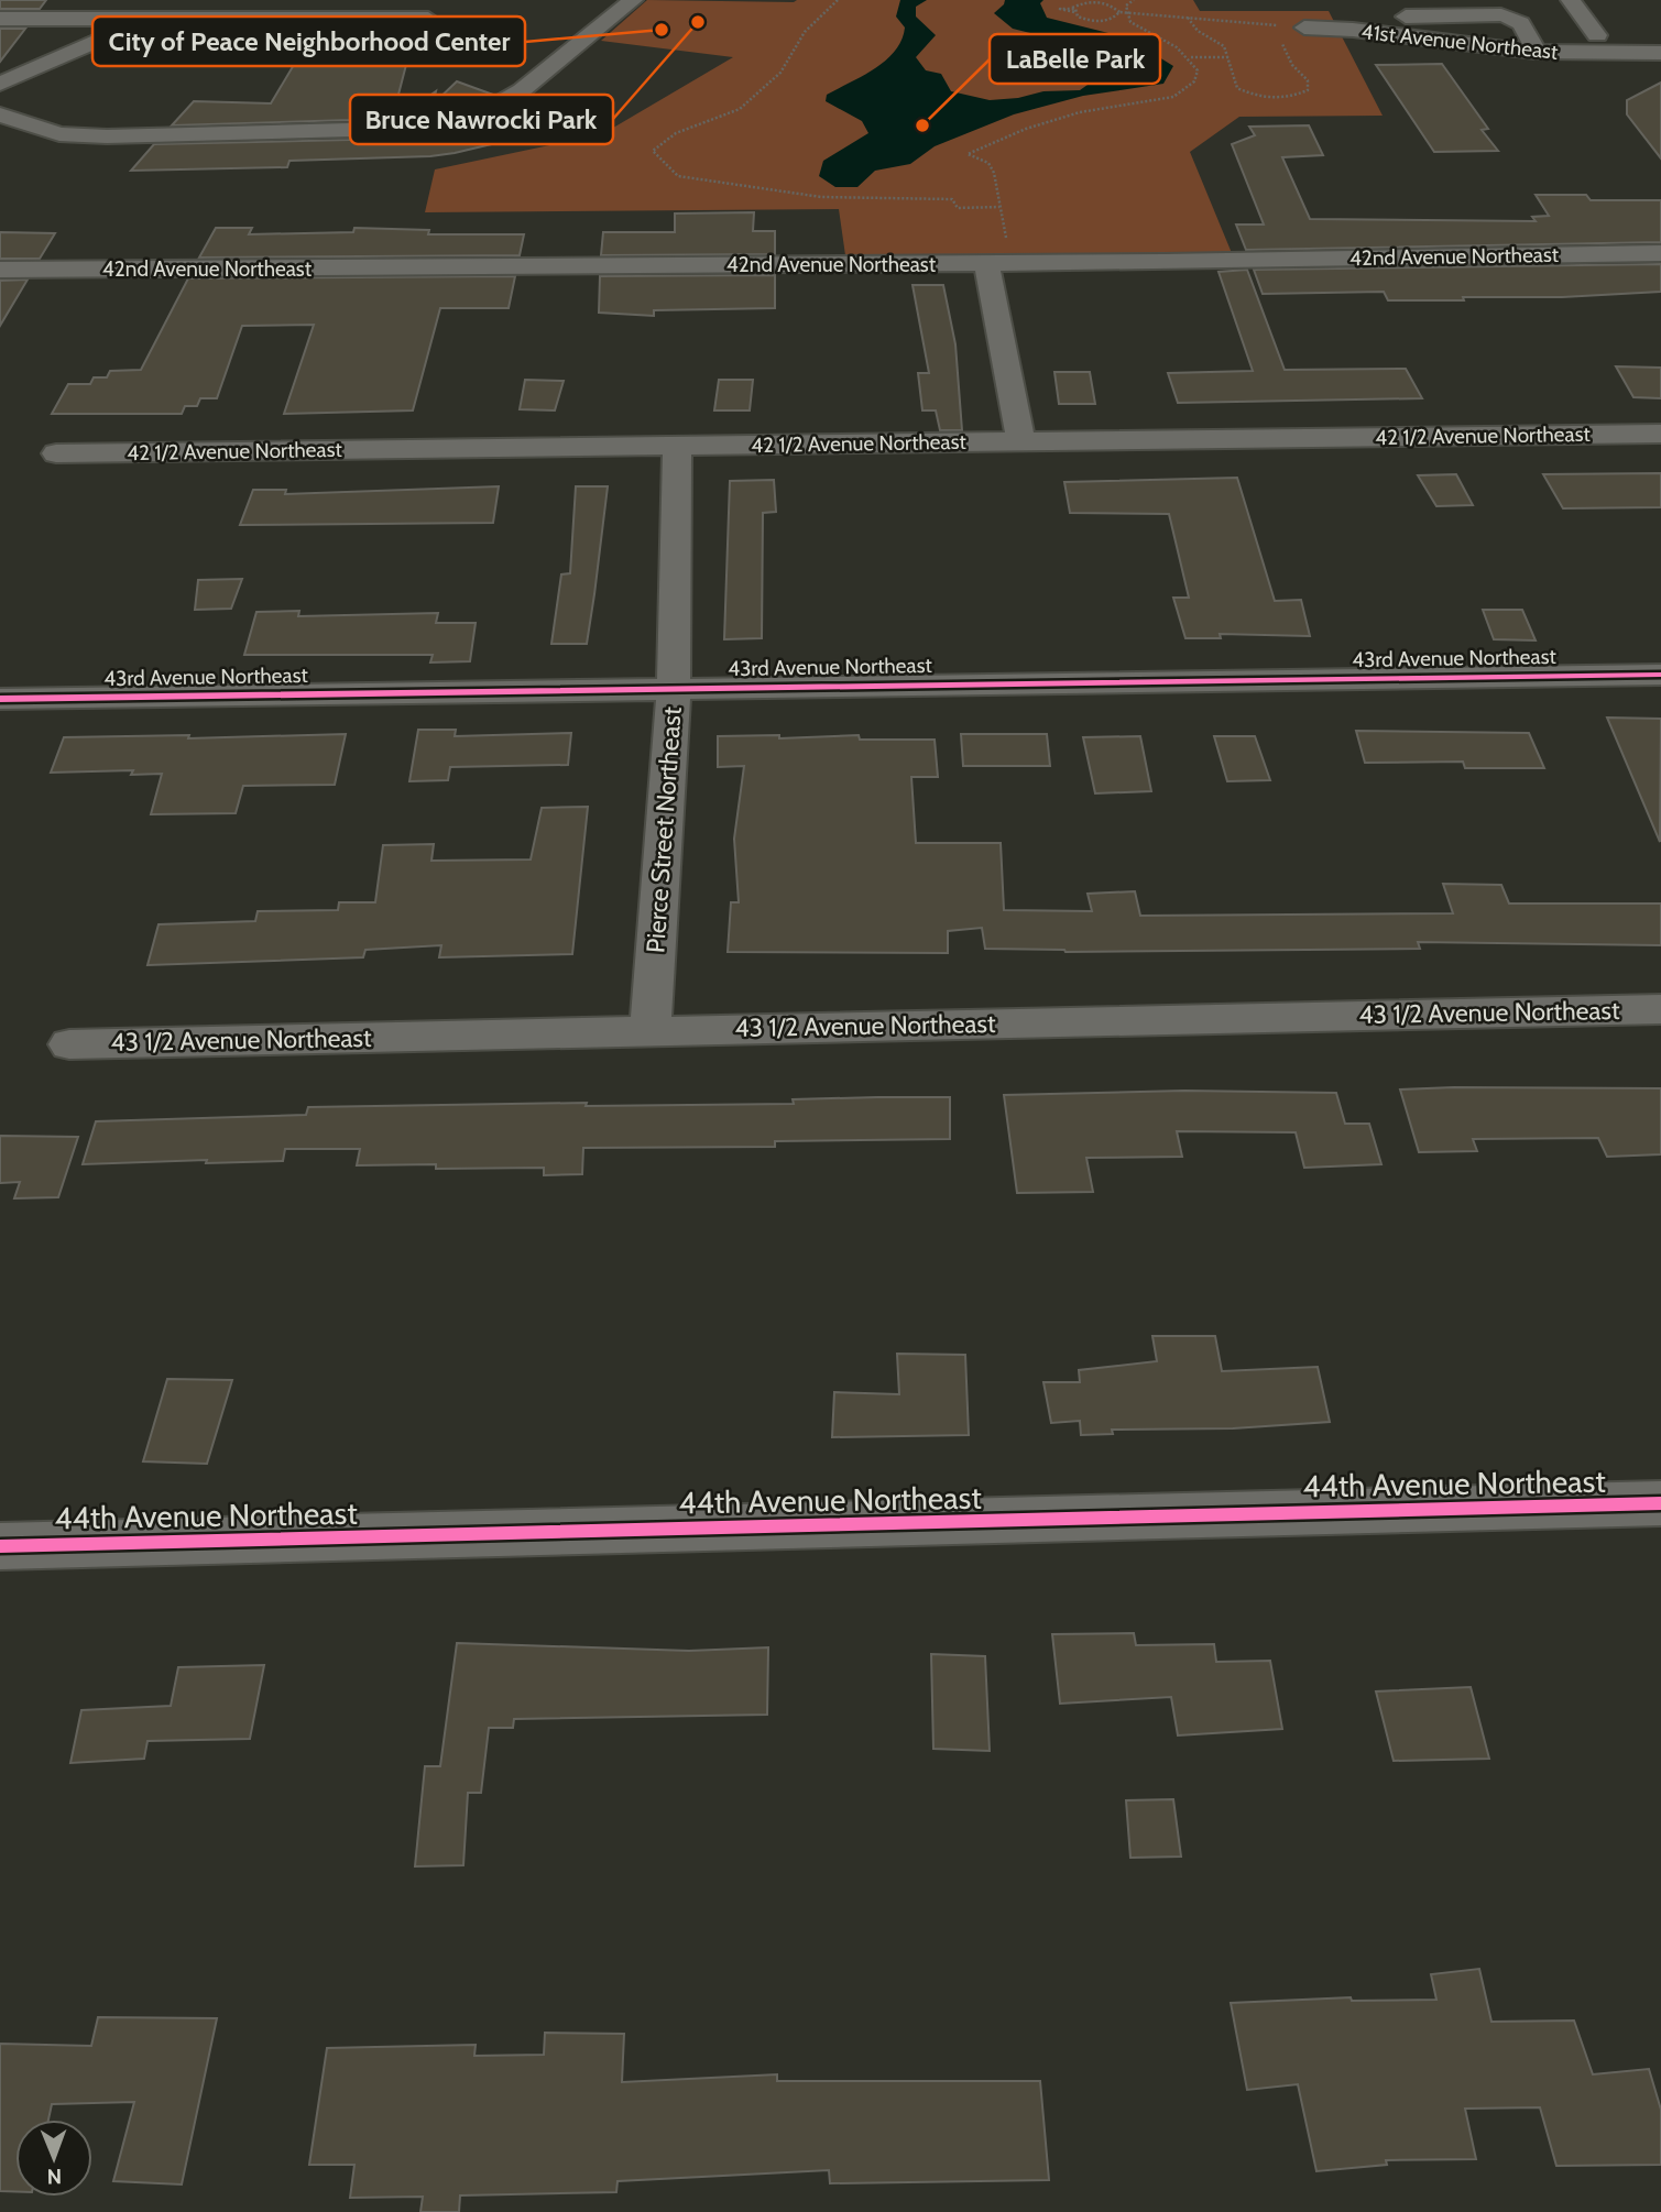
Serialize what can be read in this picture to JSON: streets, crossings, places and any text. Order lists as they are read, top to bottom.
{
  "streets": {
    "street": [
      "41st Avenue Northeast",
      "42nd Avenue Northeast",
      "42 1/2 Avenue Northeast",
      "43rd Avenue Northeast",
      "Pierce Street Northeast",
      "43 1/2 Avenue Northeast",
      "44th Avenue Northeast"
    ]
  },
  "crossings": [
    ["42 1/2 Avenue Northeast", "Pierce Street Northeast"],
    ["43rd Avenue Northeast", "Pierce Street Northeast"],
    ["Pierce Street Northeast", "43 1/2 Avenue Northeast"]
  ],
  "places": ["Bruce Nawrocki Park", "City of Peace Neighborhood Center", "LaBelle Park"],
  "north": "bottom"
}
